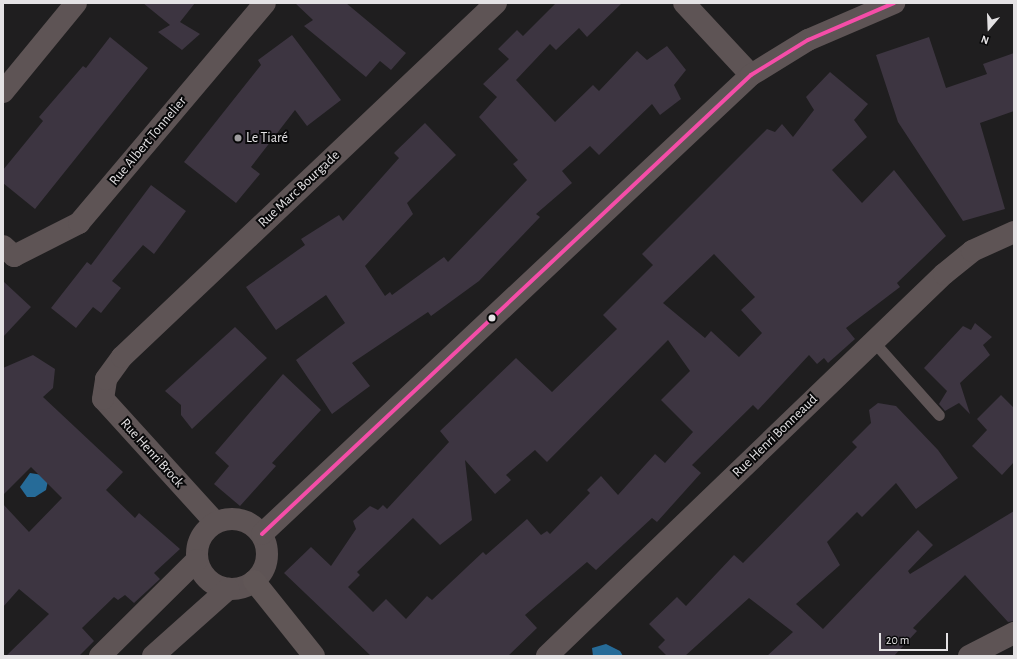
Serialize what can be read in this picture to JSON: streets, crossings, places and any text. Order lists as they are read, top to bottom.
{
  "streets": {
    "street": [
      "Rue Albert Tonnelier",
      "Rue Marc Bourgade",
      "Rue Henri Bonneaud",
      "Rue Henri Brock"
    ]
  },
  "crossings": [
    ["Rue Marc Bourgade", "Rue Henri Brock"]
  ],
  "places": ["Le Tiaré"],
  "scale_bar": "20 m",
  "north": "bottom"
}
